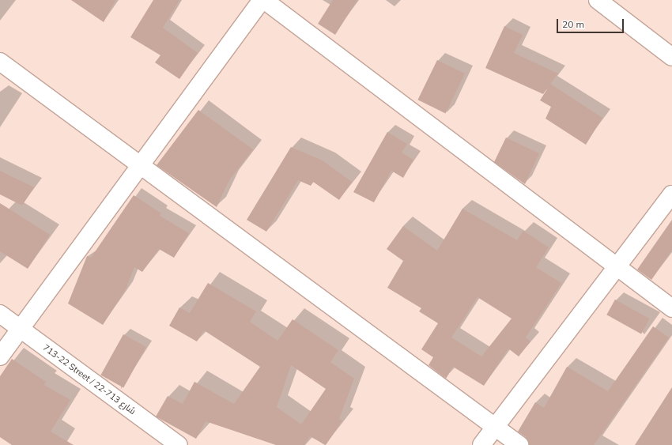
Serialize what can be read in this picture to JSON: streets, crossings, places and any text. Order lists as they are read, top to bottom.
{
  "streets": {
    "street": ["713-22 Street / شارع 713-22"]
  },
  "scale_bar": "20 m"
}
